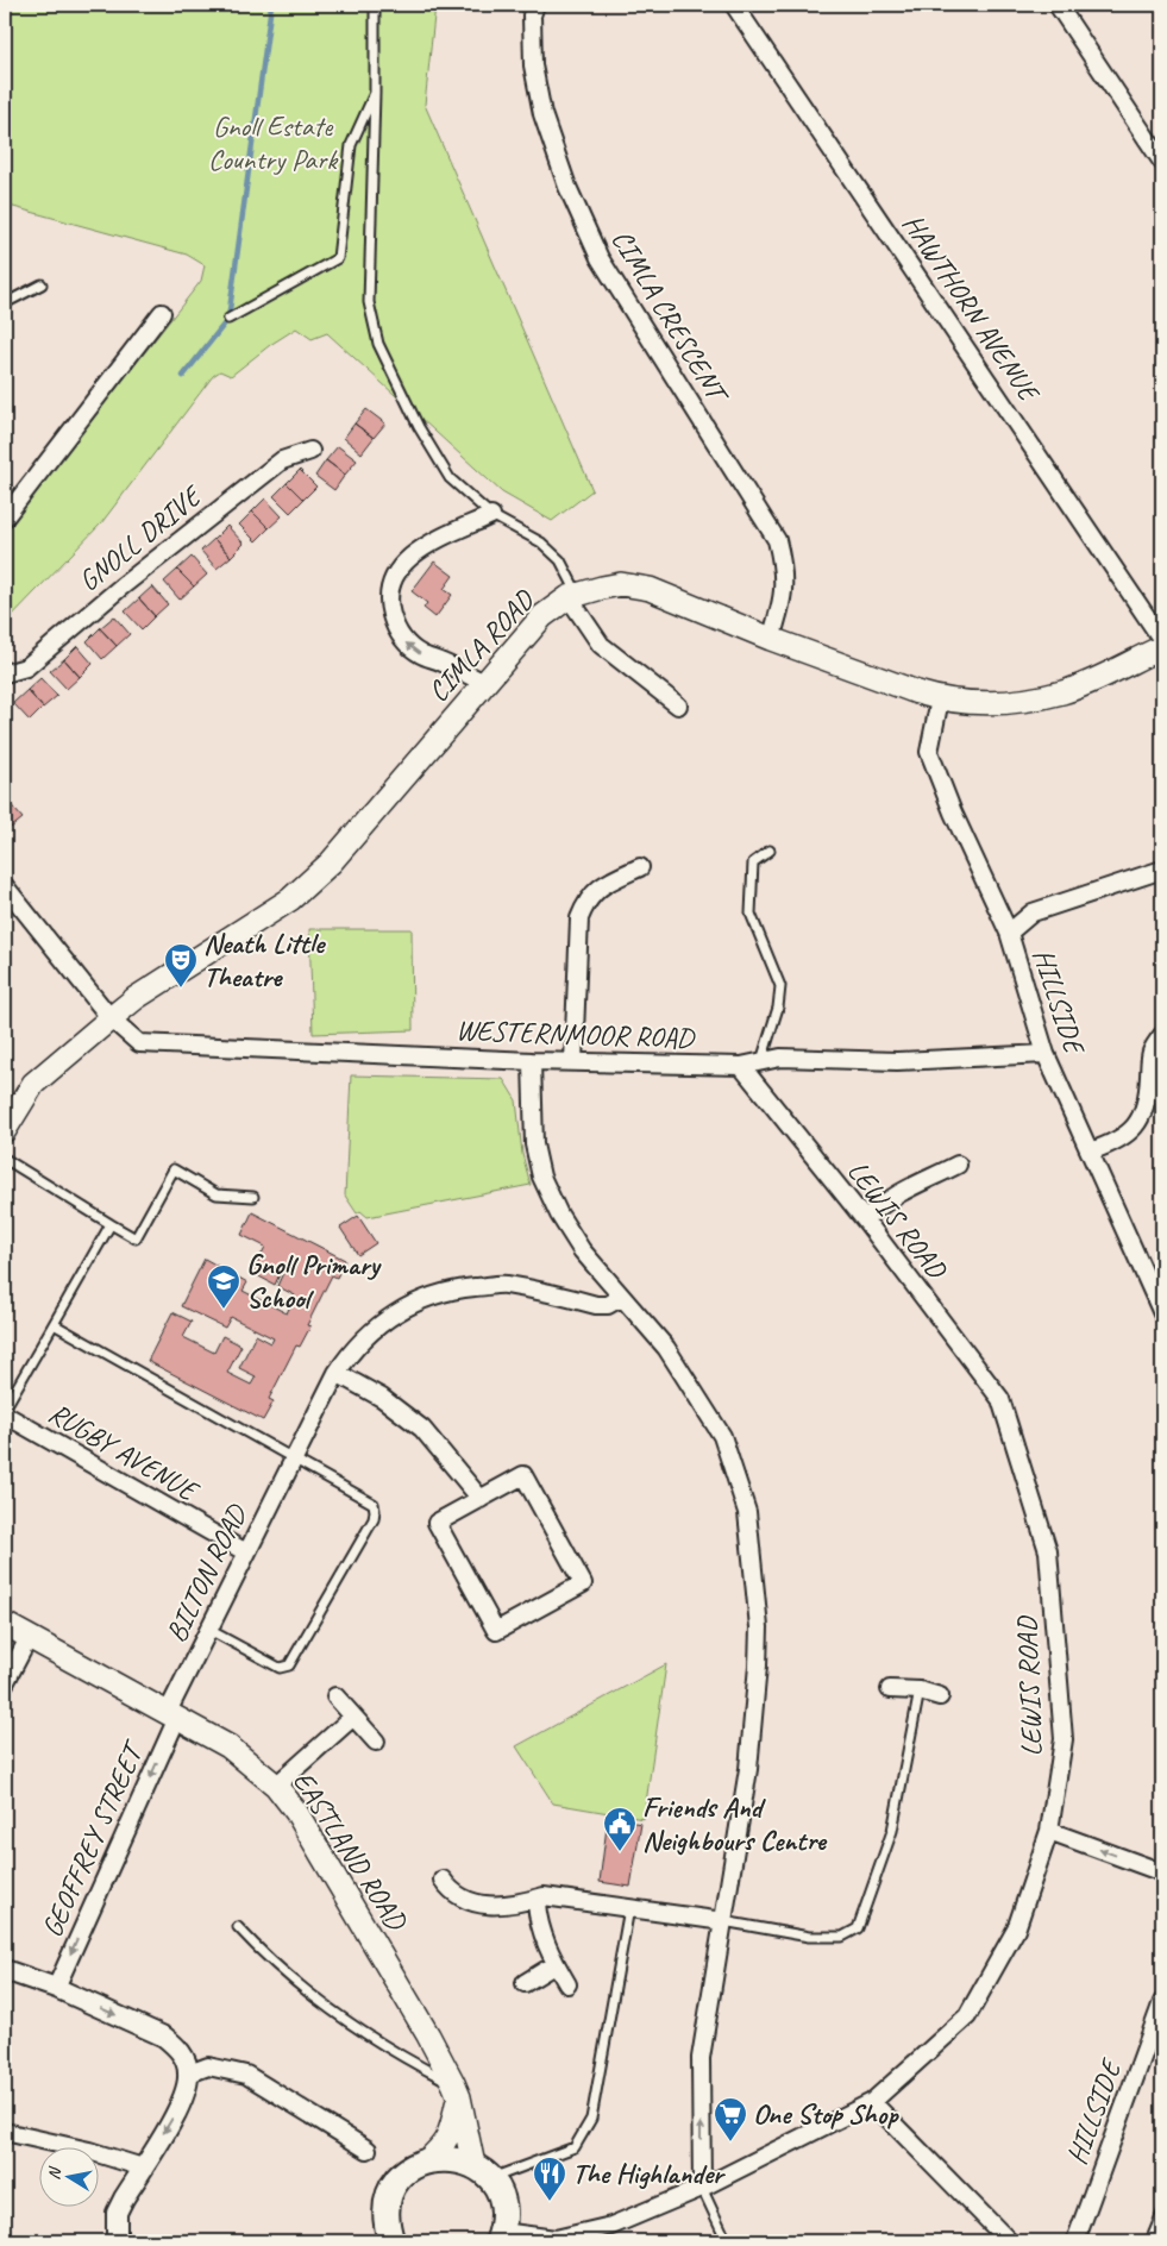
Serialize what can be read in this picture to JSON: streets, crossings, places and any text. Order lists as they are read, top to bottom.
{
  "streets": {
    "main road": ["CIMLA ROAD", "EASTLAND ROAD"],
    "street": [
      "HAWTHORN AVENUE",
      "CIMLA CRESCENT",
      "GNOLL DRIVE",
      "HILLSIDE",
      "WESTERNMOOR ROAD",
      "LEWIS ROAD",
      "RUGBY AVENUE",
      "BILTON ROAD",
      "GEOFFREY STREET"
    ]
  },
  "crossings": [
    ["CIMLA CRESCENT", "CIMLA ROAD"],
    ["CIMLA ROAD", "HILLSIDE"],
    ["CIMLA ROAD", "WESTERNMOOR ROAD"],
    ["HILLSIDE", "WESTERNMOOR ROAD"],
    ["WESTERNMOOR ROAD", "LEWIS ROAD"],
    ["RUGBY AVENUE", "BILTON ROAD"],
    ["BILTON ROAD", "GEOFFREY STREET"],
    ["BILTON ROAD", "EASTLAND ROAD"],
    ["GEOFFREY STREET", "EASTLAND ROAD"]
  ],
  "one_way": ["GEOFFREY STREET"],
  "parks": ["Gnoll Estate Country Park"],
  "places": {
    "theatre": ["Neath Little Theatre"],
    "school or university": ["Gnoll Primary School"],
    "public building": ["Friends And Neighbours Centre"],
    "supermarket": ["One Stop Shop"],
    "restaurant": ["The Highlander"]
  },
  "north": "left"
}
